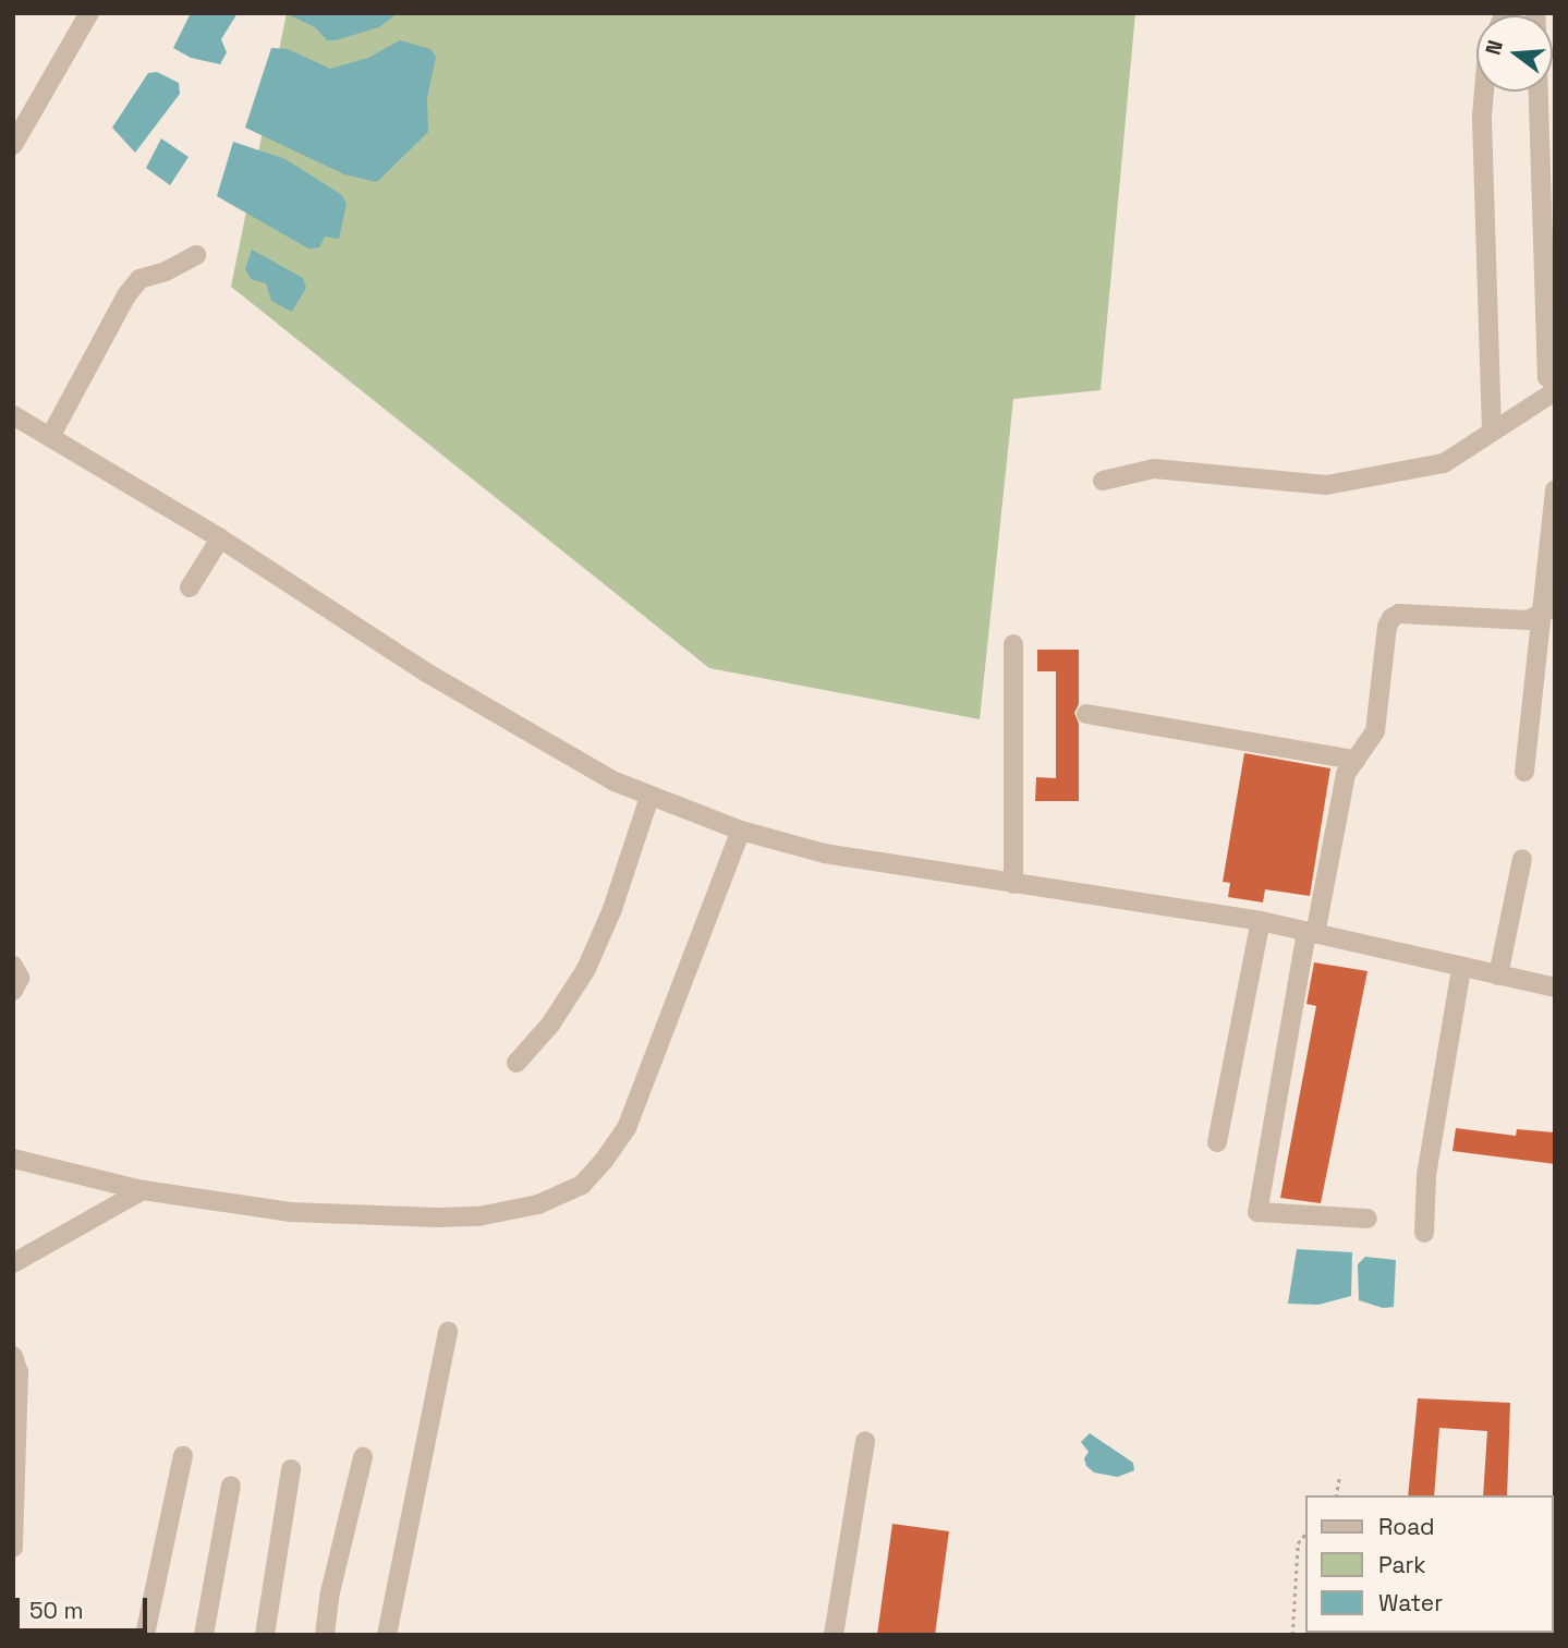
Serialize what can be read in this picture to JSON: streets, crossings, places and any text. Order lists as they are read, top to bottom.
{
  "legend": ["Road", "Park", "Water"],
  "scale_bar": "50 m",
  "north": "left"
}
